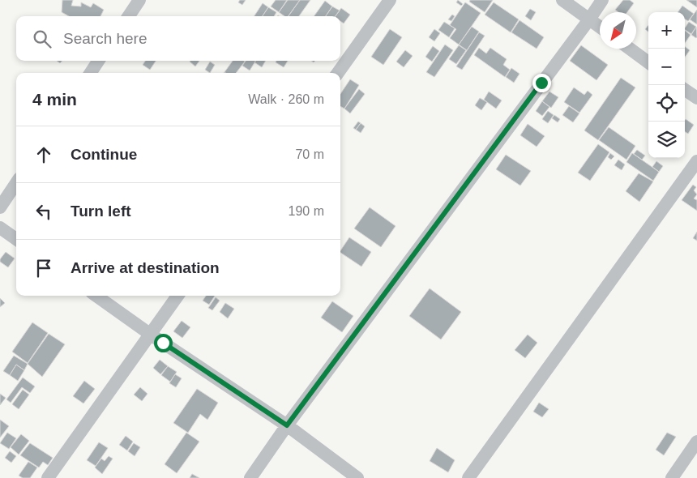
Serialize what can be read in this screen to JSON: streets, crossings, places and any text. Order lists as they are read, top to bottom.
{
  "north": "bottom left",
  "page": {
    "map_buttons": ["+", "−"],
    "search": "Search here",
    "heading": ["4 min", "Walk · 260 m"],
    "list": [
      ["Continue", "70 m"],
      ["Turn left", "190 m"],
      "Arrive at destination"
    ]
  }
}
